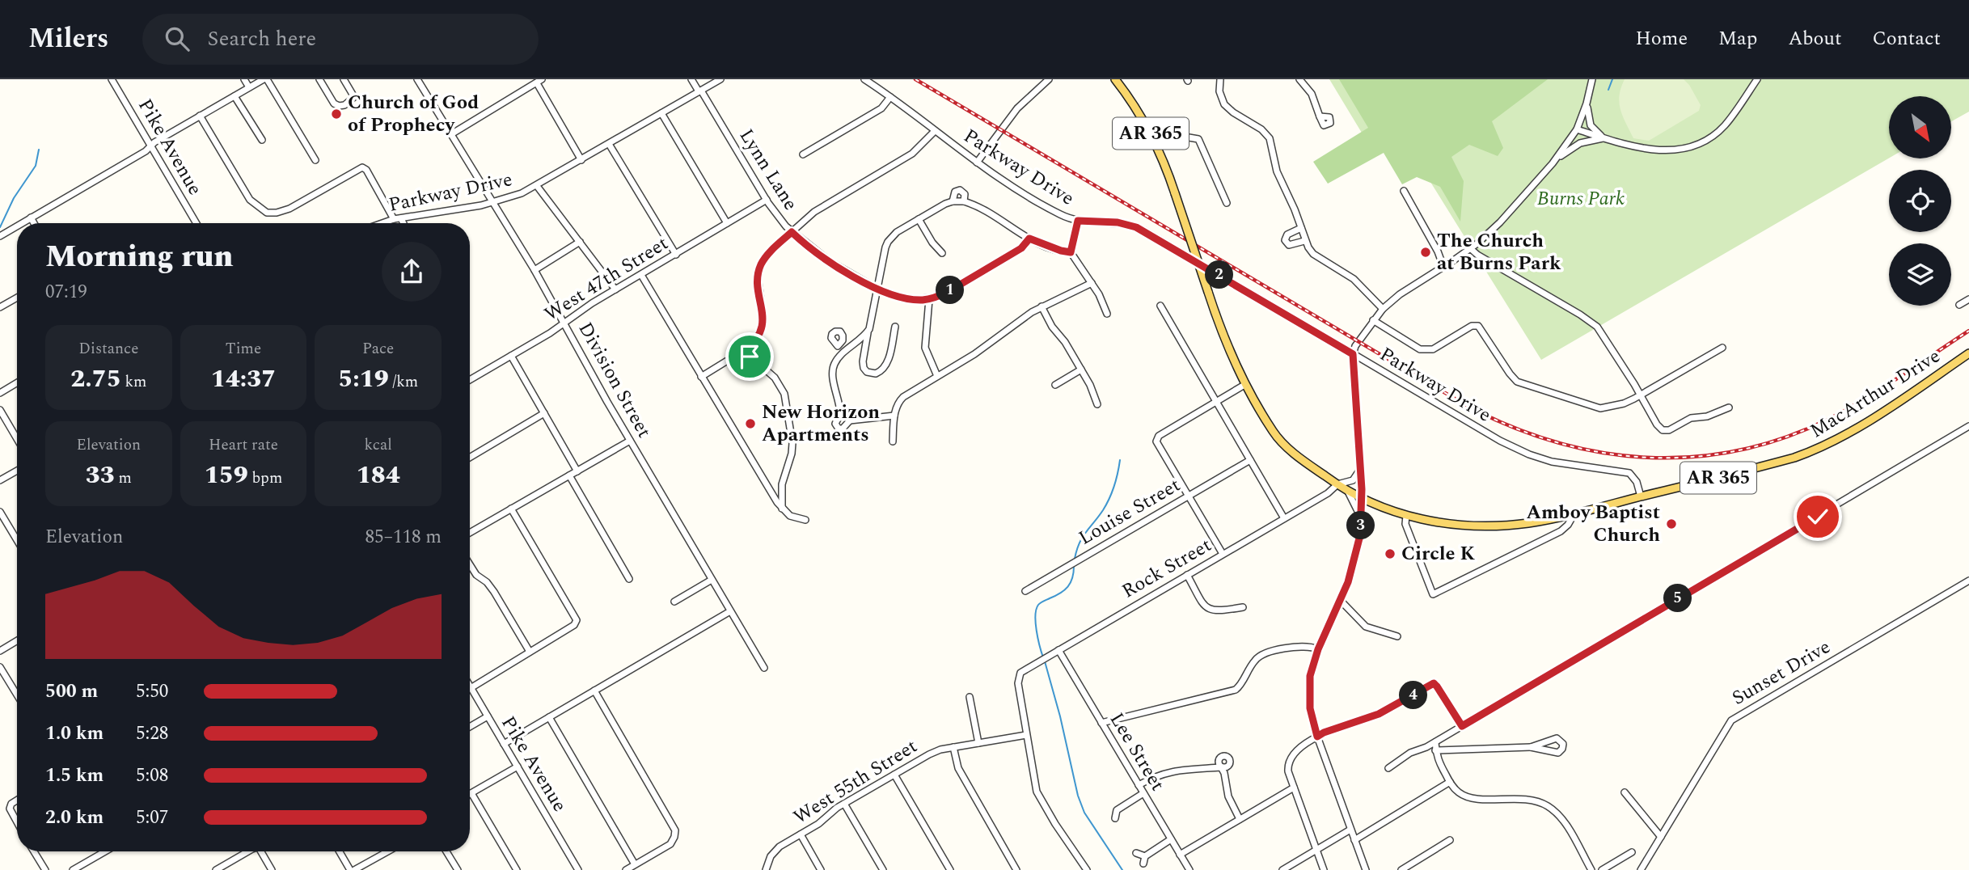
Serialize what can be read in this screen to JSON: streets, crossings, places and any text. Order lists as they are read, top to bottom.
{
  "streets": {
    "main road": ["AR 365", "MacArthur Drive"],
    "street": [
      "Pike Avenue",
      "Parkway Drive",
      "Lynn Lane",
      "West 47th Street",
      "Division Street",
      "Louise Street",
      "Rock Street",
      "Sunset Drive",
      "Lee Street",
      "West 55th Street"
    ]
  },
  "crossings": [
    ["AR 365", "MacArthur Drive"],
    ["Parkway Drive", "Lynn Lane"],
    ["Parkway Drive", "Division Street"],
    ["Parkway Drive", "MacArthur Drive"],
    ["Lynn Lane", "West 47th Street"],
    ["West 47th Street", "Division Street"],
    ["MacArthur Drive", "Rock Street"],
    ["Rock Street", "Lee Street"],
    ["Rock Street", "West 55th Street"]
  ],
  "parks": ["Burns Park"],
  "places": [
    "Church of God of Prophecy",
    "The Church at Burns Park",
    "New Horizon Apartments",
    "Amboy Baptist Church",
    "Circle K"
  ],
  "north": "bottom right",
  "page": {
    "header": "Milers",
    "search": "Search here",
    "nav": [
      "Home",
      "Map",
      "About",
      "Contact"
    ],
    "heading": ["Morning run", "07:19"],
    "pins": [
      "2",
      "1",
      "3",
      "5",
      "4"
    ],
    "stats": [
      ["Distance", "2.75 km"],
      ["Time", "14:37"],
      ["Pace", "5:19 /km"],
      ["Elevation", "33 m"],
      ["Heart rate", "159 bpm"],
      ["kcal", "184"]
    ],
    "chart": ["Elevation", "85–118 m"],
    "list": [
      {
        "name": "500 m",
        "note": "5:50"
      },
      {
        "name": "1.0 km",
        "note": "5:28"
      },
      {
        "name": "1.5 km",
        "note": "5:08"
      },
      {
        "name": "2.0 km",
        "note": "5:07"
      }
    ]
  }
}
